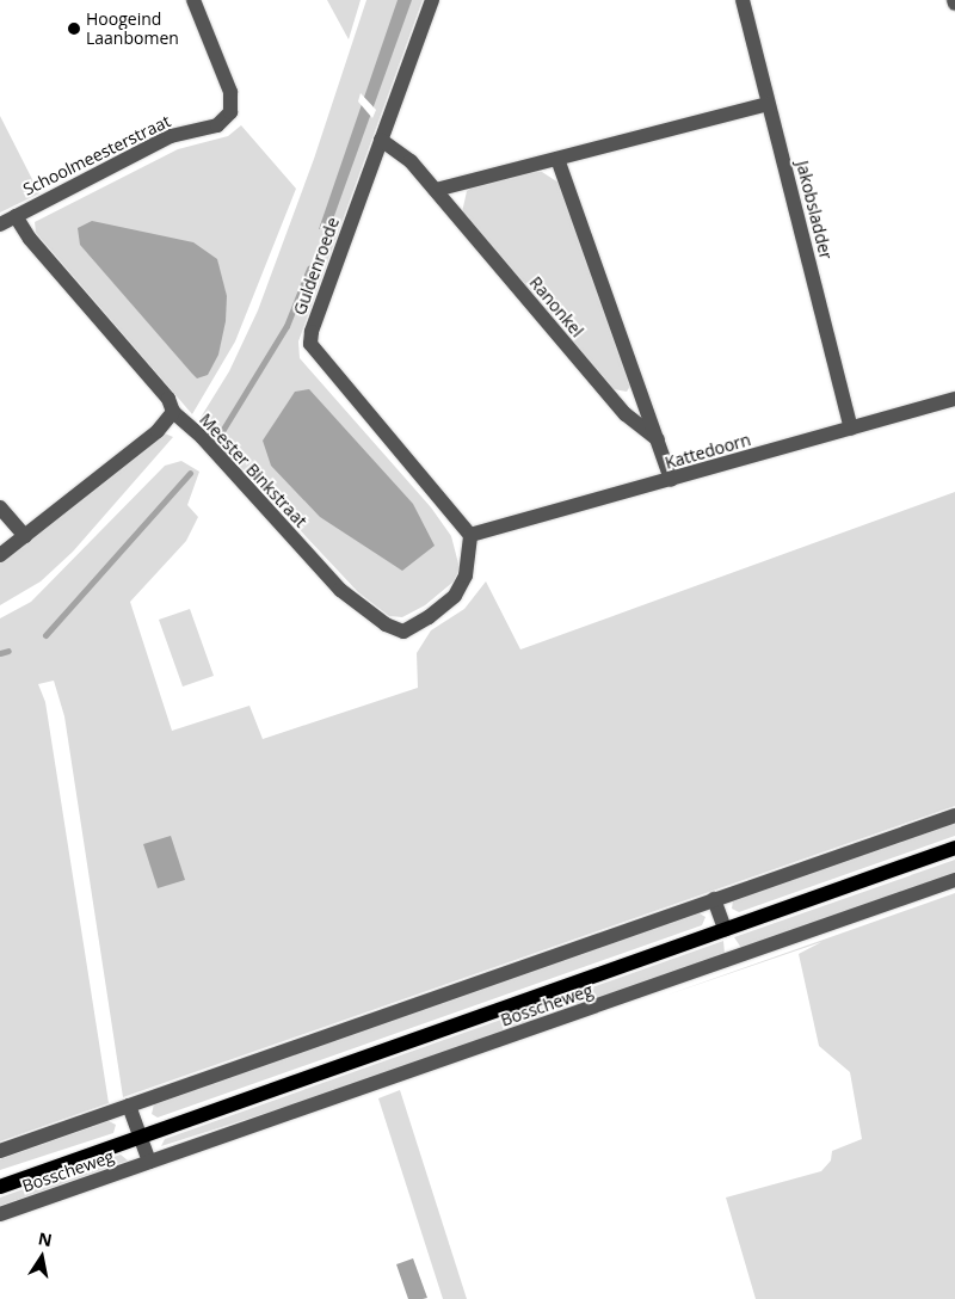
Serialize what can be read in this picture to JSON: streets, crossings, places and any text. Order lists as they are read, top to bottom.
{
  "streets": {
    "main road": ["Bosscheweg"],
    "street": [
      "Schoolmeesterstraat",
      "Jakobsladder",
      "Guldenroede",
      "Ranonkel",
      "Kattedoorn",
      "Meester Binkstraat"
    ]
  },
  "crossings": [
    ["Schoolmeesterstraat", "Meester Binkstraat"],
    ["Jakobsladder", "Kattedoorn"],
    ["Guldenroede", "Ranonkel"],
    ["Guldenroede", "Kattedoorn"],
    ["Guldenroede", "Meester Binkstraat"],
    ["Kattedoorn", "Meester Binkstraat"]
  ],
  "places": ["Hoogeind Laanbomen"],
  "north": "top"
}
